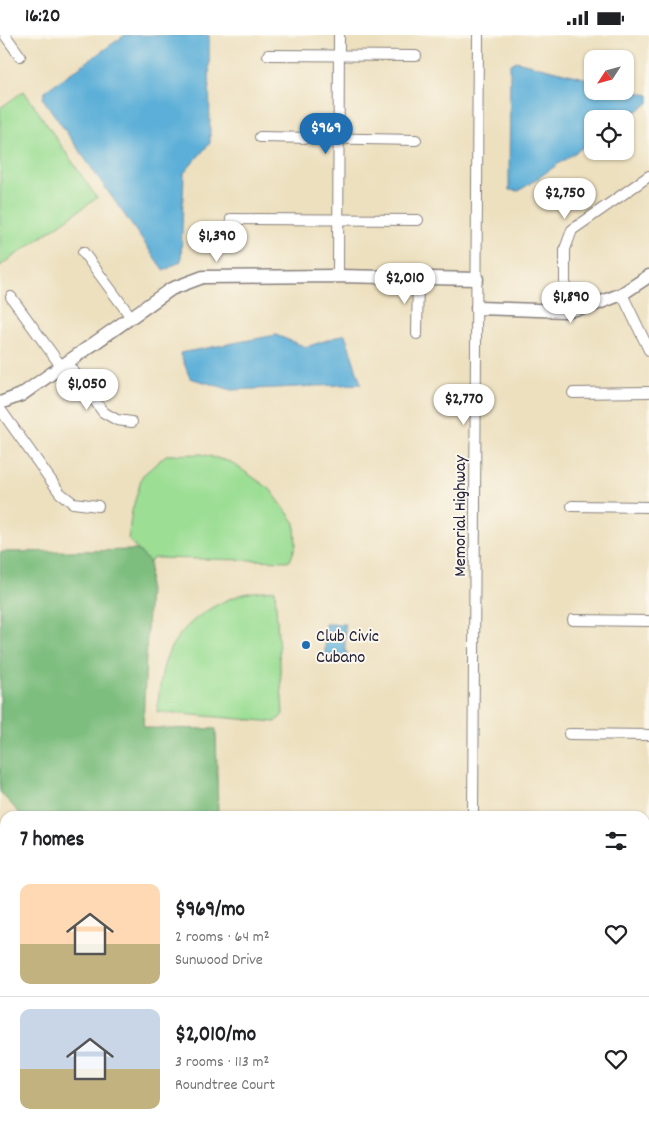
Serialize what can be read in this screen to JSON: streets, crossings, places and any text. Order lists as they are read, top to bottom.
{
  "streets": {
    "street": ["Memorial Highway"]
  },
  "places": ["Club Civic Cubano"],
  "north": "bottom left",
  "page": {
    "status": "16:20",
    "price": [
      "$969",
      "$2,750",
      "$1,390",
      "$2,010",
      "$1,890",
      "$1,050",
      "$2,770"
    ],
    "heading": "7 homes",
    "list": [
      {
        "name": "$969/mo",
        "note": "2 rooms · 64 m² · Sunwood Drive"
      },
      {
        "name": "$2,010/mo",
        "note": "3 rooms · 113 m² · Roundtree Court"
      }
    ]
  }
}
